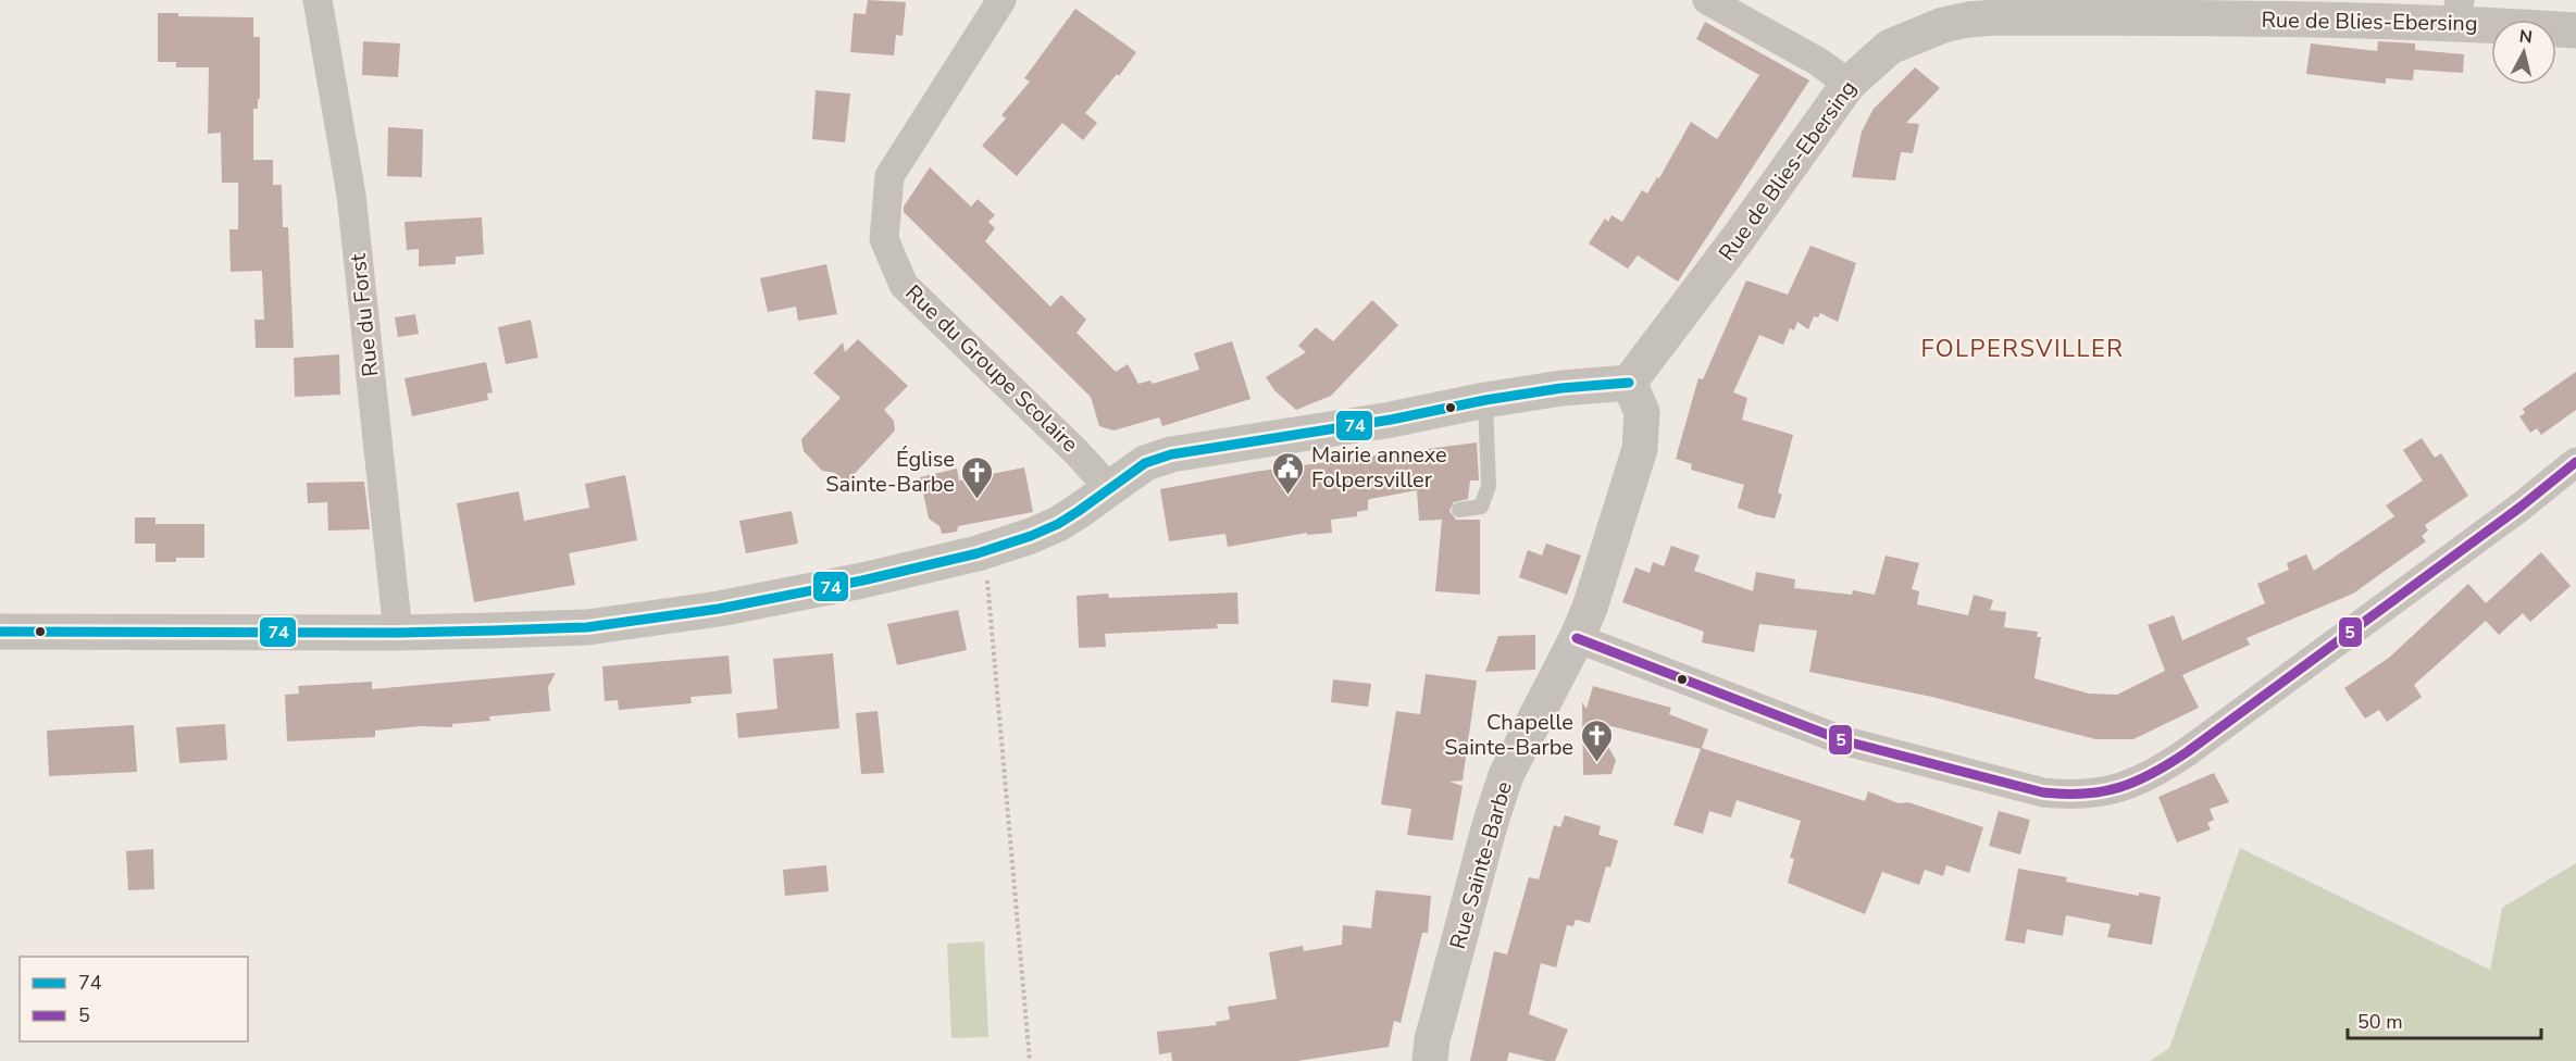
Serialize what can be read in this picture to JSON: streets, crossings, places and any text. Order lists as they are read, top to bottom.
{
  "streets": {
    "street": [
      "Rue de Blies-Ebersing",
      "Rue du Forst",
      "Rue du Groupe Scolaire",
      "Rue Sainte-Barbe"
    ]
  },
  "crossings": [
    ["Rue de Blies-Ebersing", "Rue Sainte-Barbe"]
  ],
  "districts": ["FOLPERSVILLER"],
  "places": {
    "public building": ["Mairie annexe Folpersviller"],
    "church": ["Église Sainte-Barbe", "Chapelle Sainte-Barbe"]
  },
  "lines": ["transit line 74", "transit line 5"],
  "legend": ["74", "5"],
  "scale_bar": "50 m",
  "north": "top"
}
